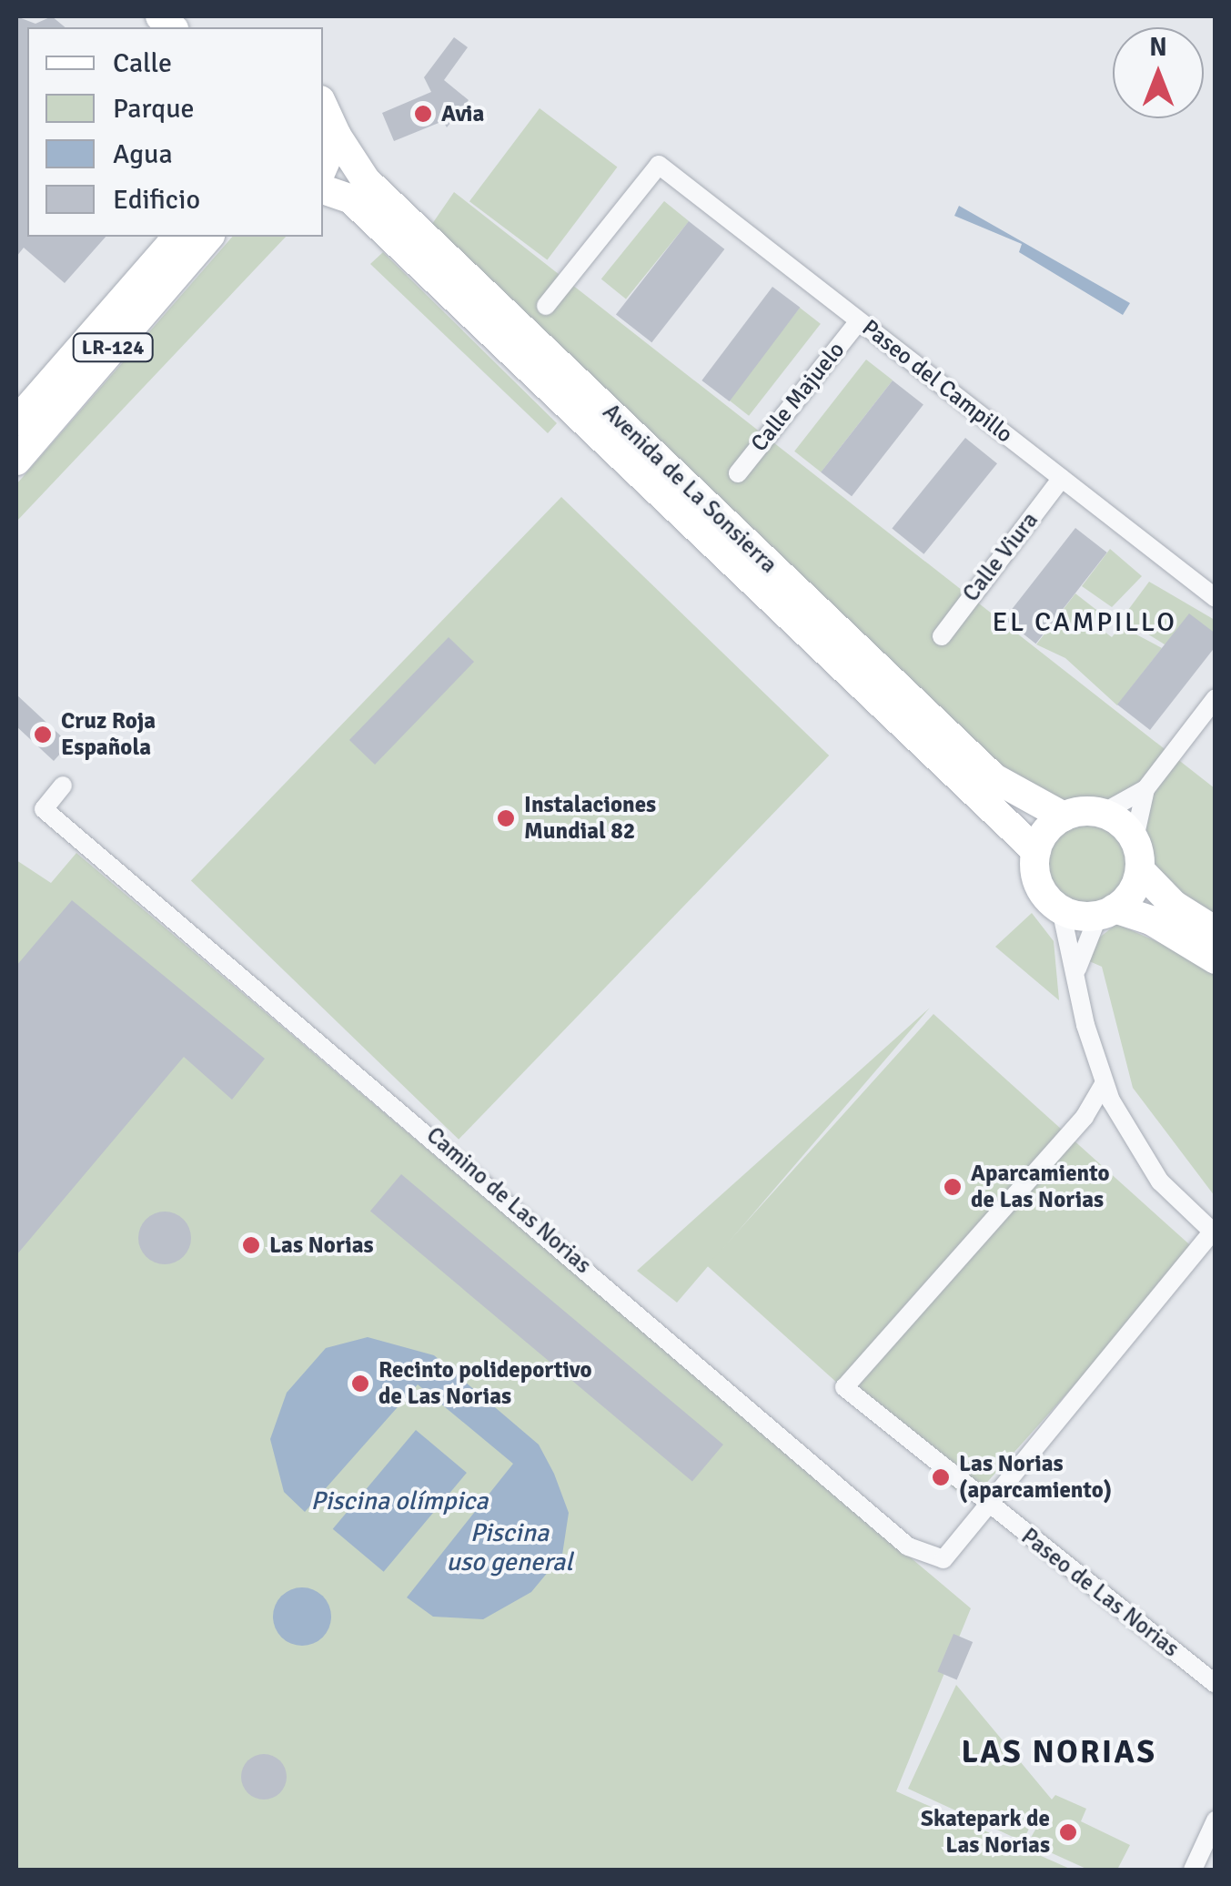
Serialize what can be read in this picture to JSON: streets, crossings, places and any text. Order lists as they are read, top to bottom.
{
  "streets": {
    "main road": ["LR-124", "Avenida de La Sonsierra"],
    "street": [
      "Paseo del Campillo",
      "Calle Majuelo",
      "Calle Viura",
      "Camino de Las Norias",
      "Paseo de Las Norias"
    ]
  },
  "crossings": [
    ["Paseo del Campillo", "Calle Majuelo"],
    ["Paseo del Campillo", "Calle Viura"],
    ["Camino de Las Norias", "Paseo de Las Norias"]
  ],
  "districts": ["EL CAMPILLO", "LAS NORIAS"],
  "water": ["Piscina olímpica", "Piscina uso general"],
  "places": [
    "Avia",
    "Cruz Roja Española",
    "Instalaciones Mundial 82",
    "Aparcamiento de Las Norias",
    "Las Norias",
    "Recinto polideportivo de Las Norias",
    "Las Norias (aparcamiento)",
    "Skatepark de Las Norias"
  ],
  "legend": [
    "Calle",
    "Parque",
    "Agua",
    "Edificio"
  ],
  "north": "top"
}
